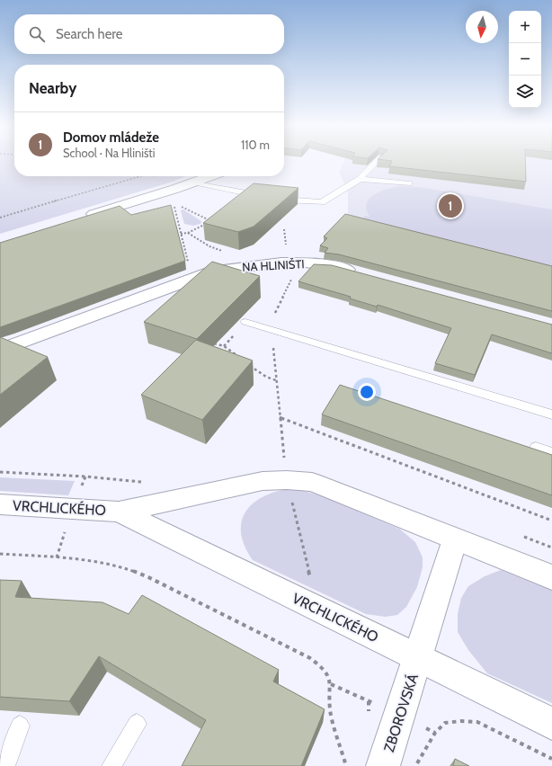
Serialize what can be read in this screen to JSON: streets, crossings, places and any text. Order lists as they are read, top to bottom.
{
  "streets": {
    "street": ["NA HLINIŠTI", "VRCHLICKÉHO", "ZBOROVSKÁ"]
  },
  "crossings": [
    ["VRCHLICKÉHO", "ZBOROVSKÁ"]
  ],
  "north": "bottom",
  "page": {
    "map_buttons": ["+", "−"],
    "search": "Search here",
    "heading": "Nearby",
    "list": [
      {
        "mark": "1",
        "name": "Domov mládeže",
        "note": "School · Na Hliništi",
        "value": "110 m"
      }
    ],
    "pins": "1"
  }
}
